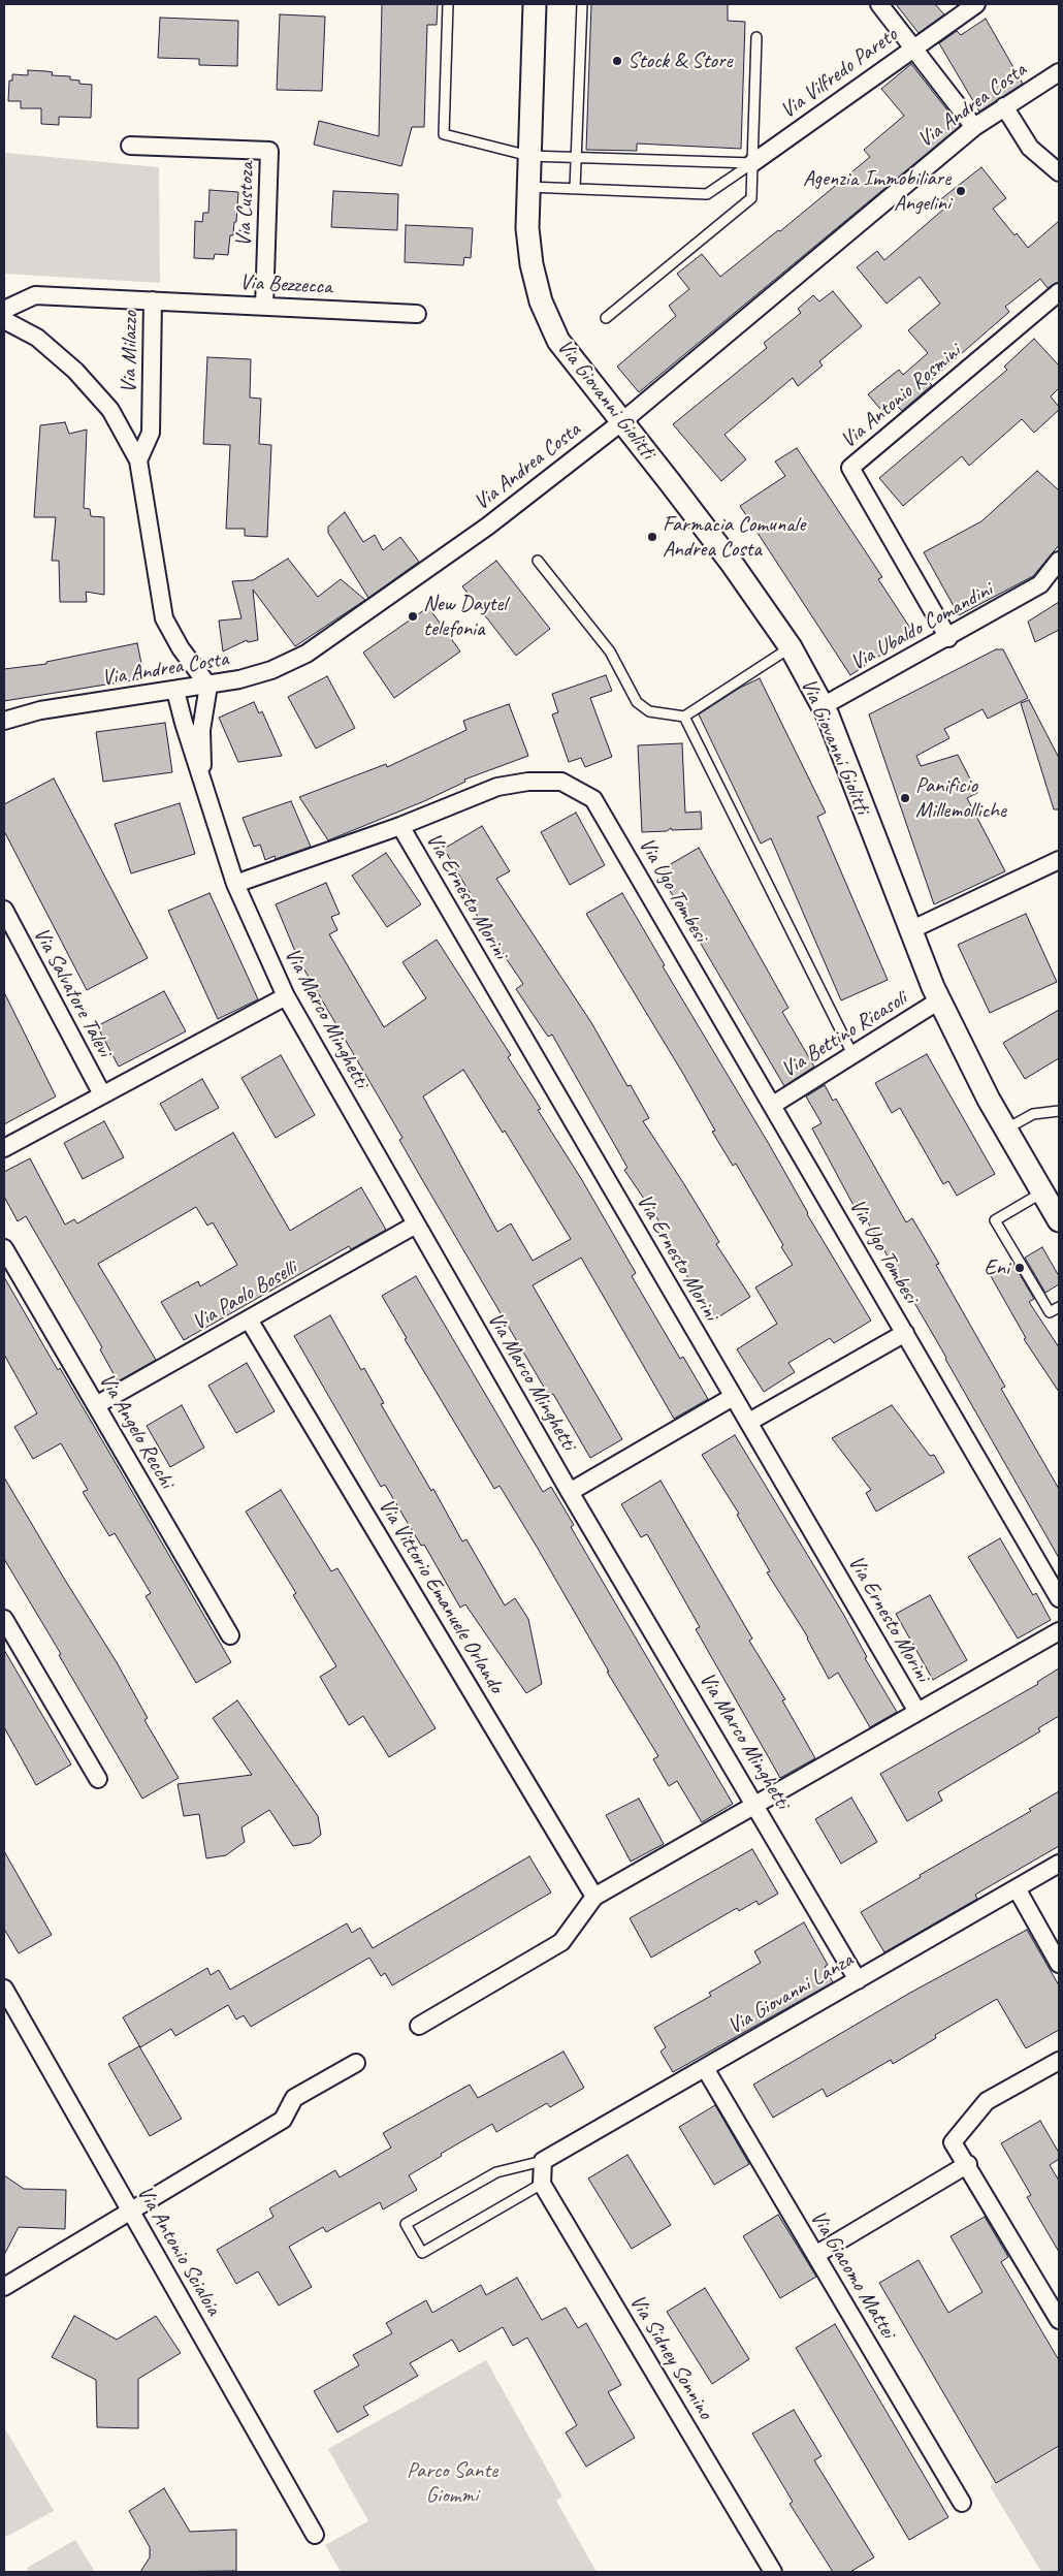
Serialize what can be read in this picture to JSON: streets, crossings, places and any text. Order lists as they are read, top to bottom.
{
  "streets": {
    "street": [
      "Via Vilfredo Pareto",
      "Via Andrea Costa",
      "Via Custoza",
      "Via Bezzecca",
      "Via Milazzo",
      "Via Antonio Rosmini",
      "Via Giovanni Giolitti",
      "Via Ubaldo Comandini",
      "Via Ugo Tombesi",
      "Via Ernesto Morini",
      "Via Salvatore Talevi",
      "Via Marco Minghetti",
      "Via Bettino Ricasoli",
      "Via Paolo Boselli",
      "Via Angelo Recchi",
      "Via Vittorio Emanuele Orlando",
      "Via Giovanni Lanza",
      "Via Antonio Scialoia",
      "Via Giacomo Mattei",
      "Via Sidney Sonnino"
    ]
  },
  "crossings": [
    ["Via Andrea Costa", "Via Milazzo"],
    ["Via Andrea Costa", "Via Giovanni Giolitti"],
    ["Via Andrea Costa", "Via Marco Minghetti"],
    ["Via Custoza", "Via Bezzecca"],
    ["Via Bezzecca", "Via Milazzo"],
    ["Via Milazzo", "Via Marco Minghetti"],
    ["Via Antonio Rosmini", "Via Ubaldo Comandini"],
    ["Via Giovanni Giolitti", "Via Ubaldo Comandini"],
    ["Via Giovanni Giolitti", "Via Bettino Ricasoli"],
    ["Via Ugo Tombesi", "Via Ernesto Morini"],
    ["Via Ugo Tombesi", "Via Marco Minghetti"],
    ["Via Ugo Tombesi", "Via Bettino Ricasoli"],
    ["Via Marco Minghetti", "Via Paolo Boselli"],
    ["Via Marco Minghetti", "Via Giovanni Lanza"],
    ["Via Paolo Boselli", "Via Angelo Recchi"],
    ["Via Paolo Boselli", "Via Vittorio Emanuele Orlando"],
    ["Via Giovanni Lanza", "Via Giacomo Mattei"]
  ],
  "parks": ["Parco Sante Giommi"],
  "places": [
    "Stock & Store",
    "Agenzia Immobiliare Angelini",
    "Farmacia Comunale Andrea Costa",
    "New Daytel telefonia",
    "Panificio Millemolliche",
    "Eni"
  ]
}
